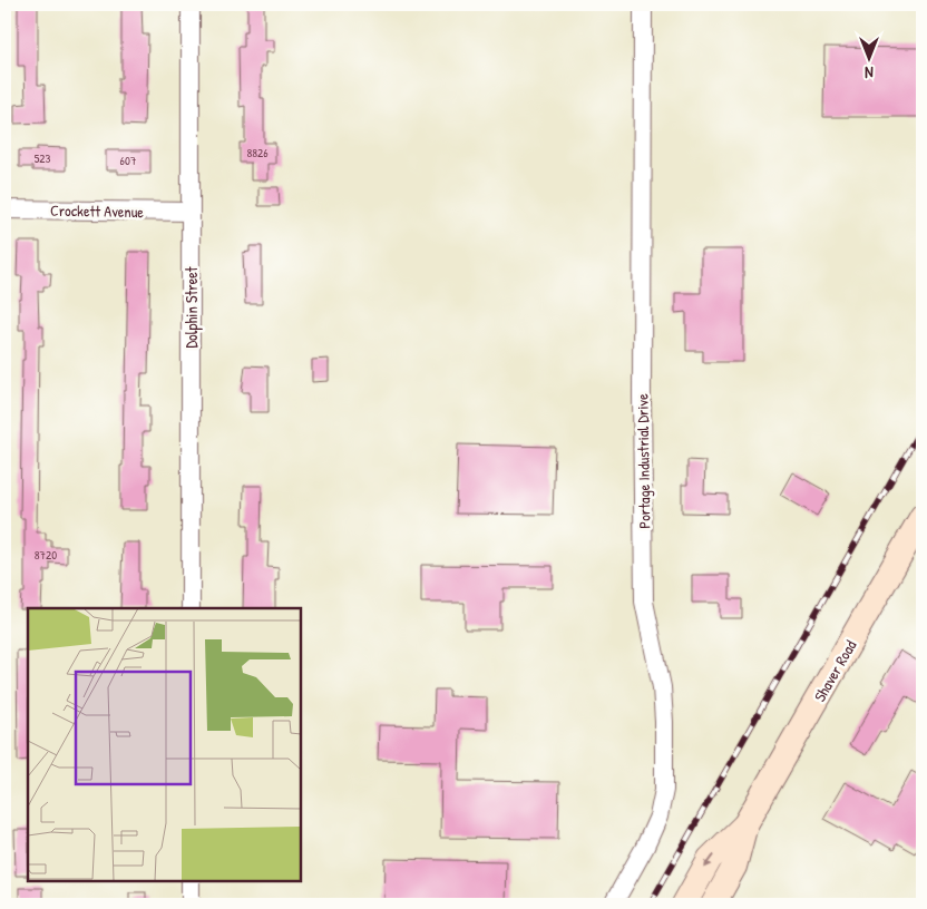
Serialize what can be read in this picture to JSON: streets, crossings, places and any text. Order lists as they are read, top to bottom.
{
  "streets": {
    "main road": ["Shaver Road"],
    "street": ["Crockett Avenue", "Dolphin Street", "Portage Industrial Drive"]
  },
  "crossings": [
    ["Crockett Avenue", "Dolphin Street"]
  ],
  "house_numbers": [
    "8826",
    "523",
    "607",
    "8720"
  ],
  "north": "bottom"
}
